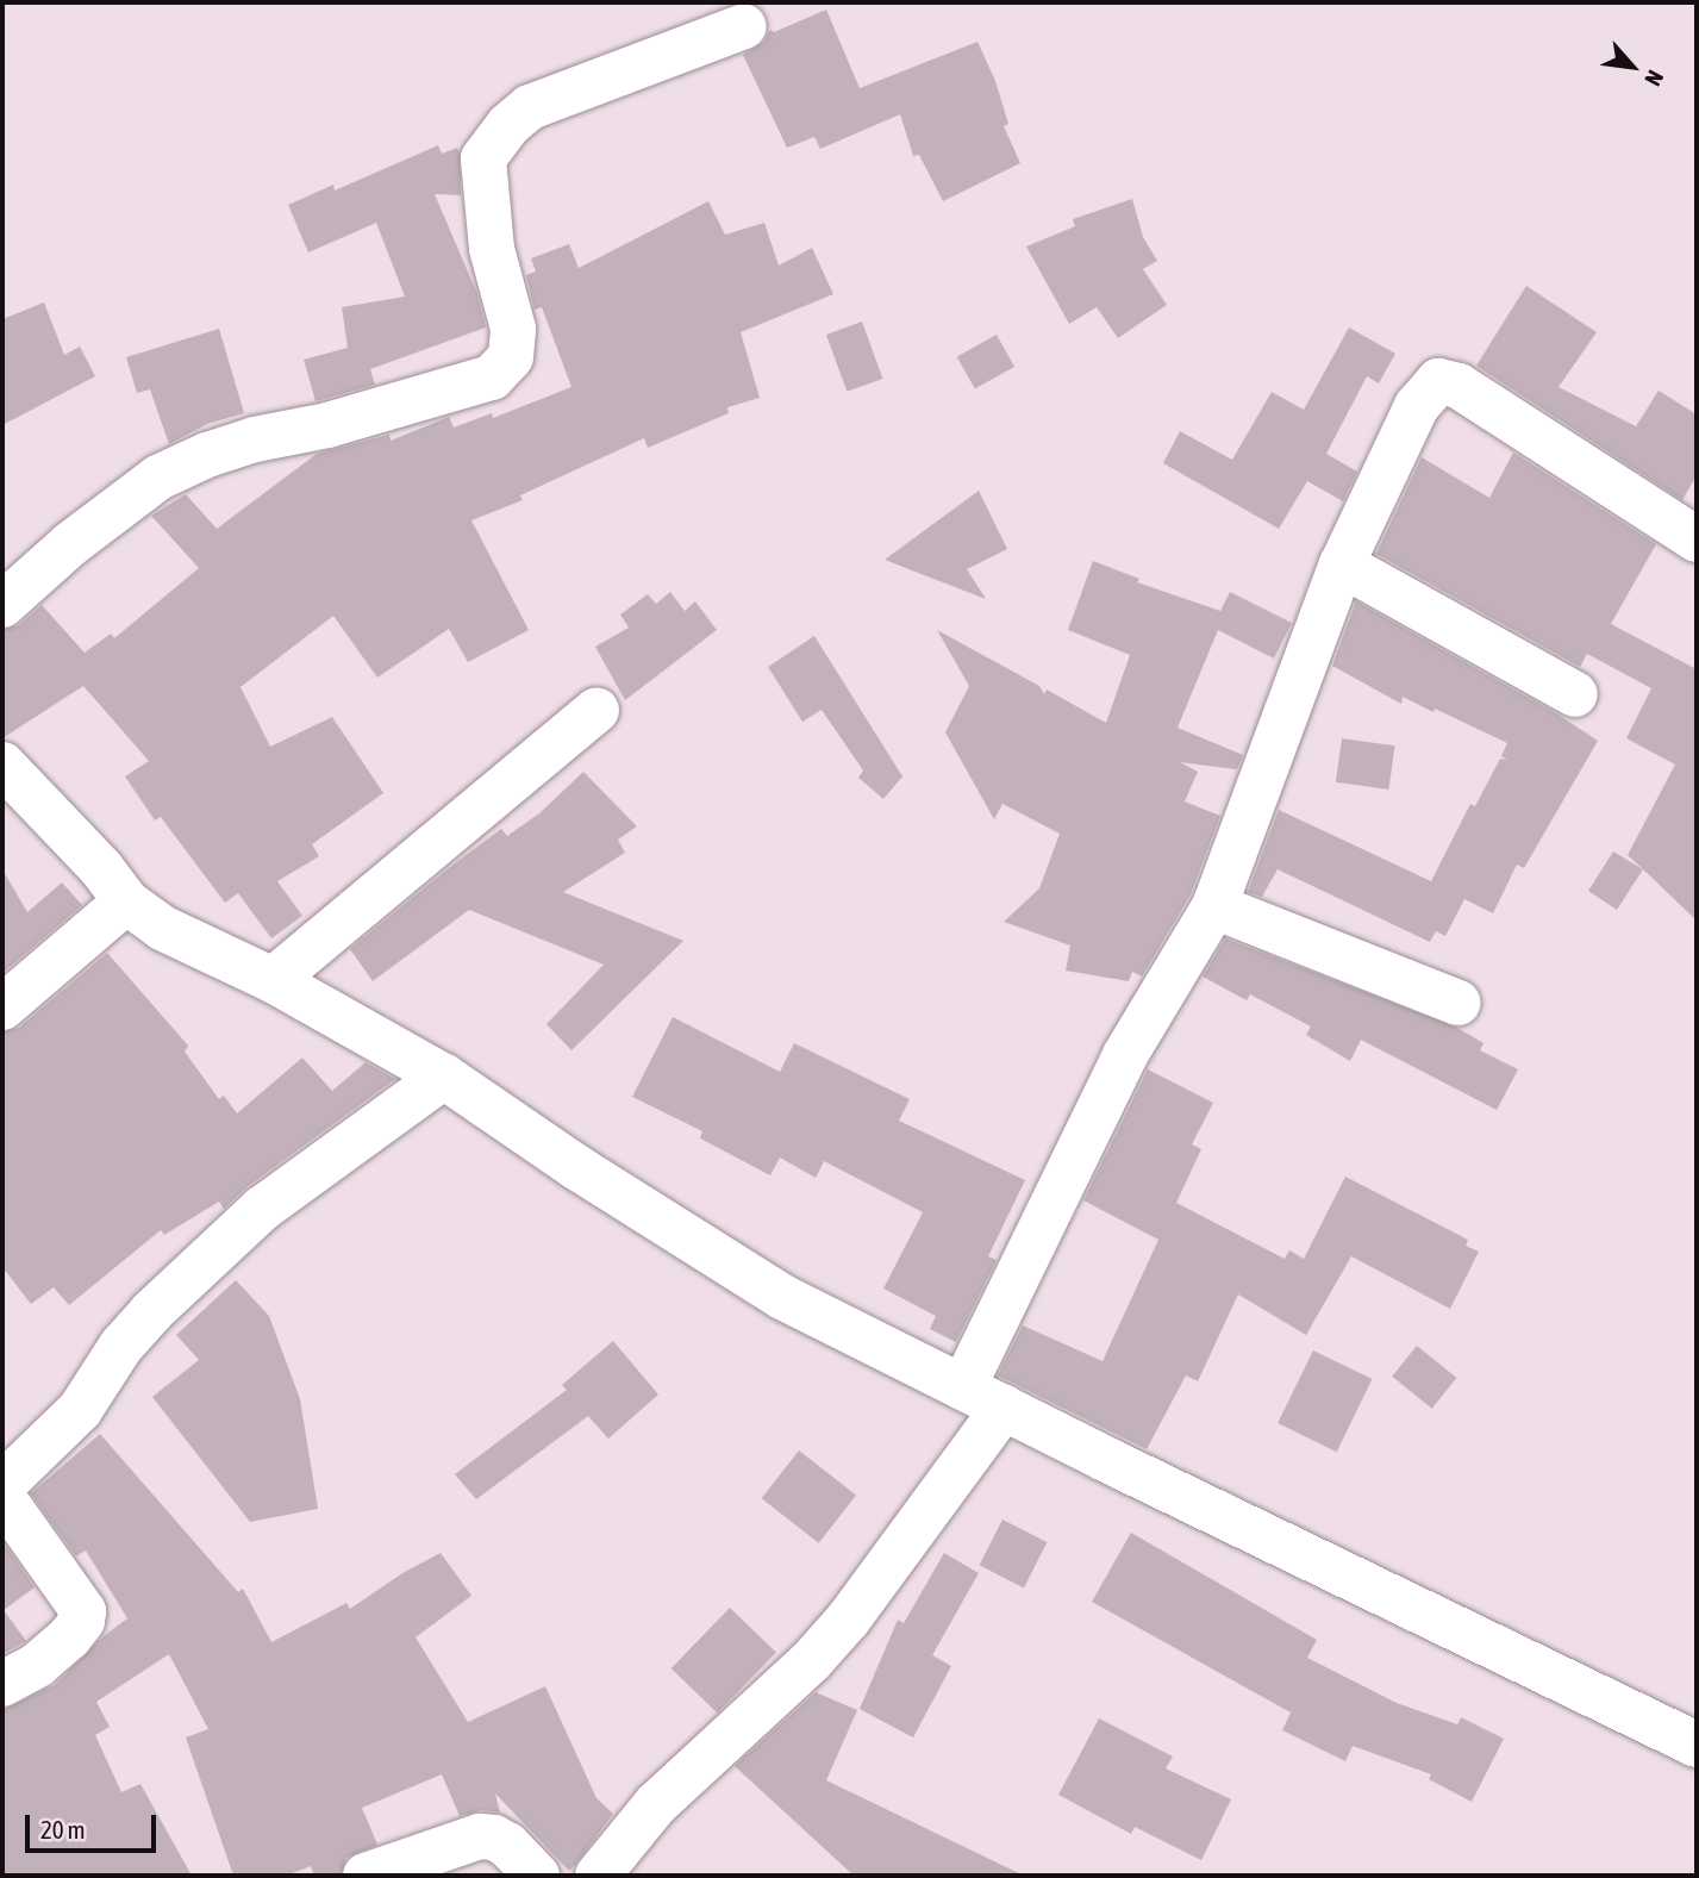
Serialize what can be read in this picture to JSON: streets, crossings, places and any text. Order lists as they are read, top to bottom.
{
  "scale_bar": "20 m",
  "north": "bottom right"
}
